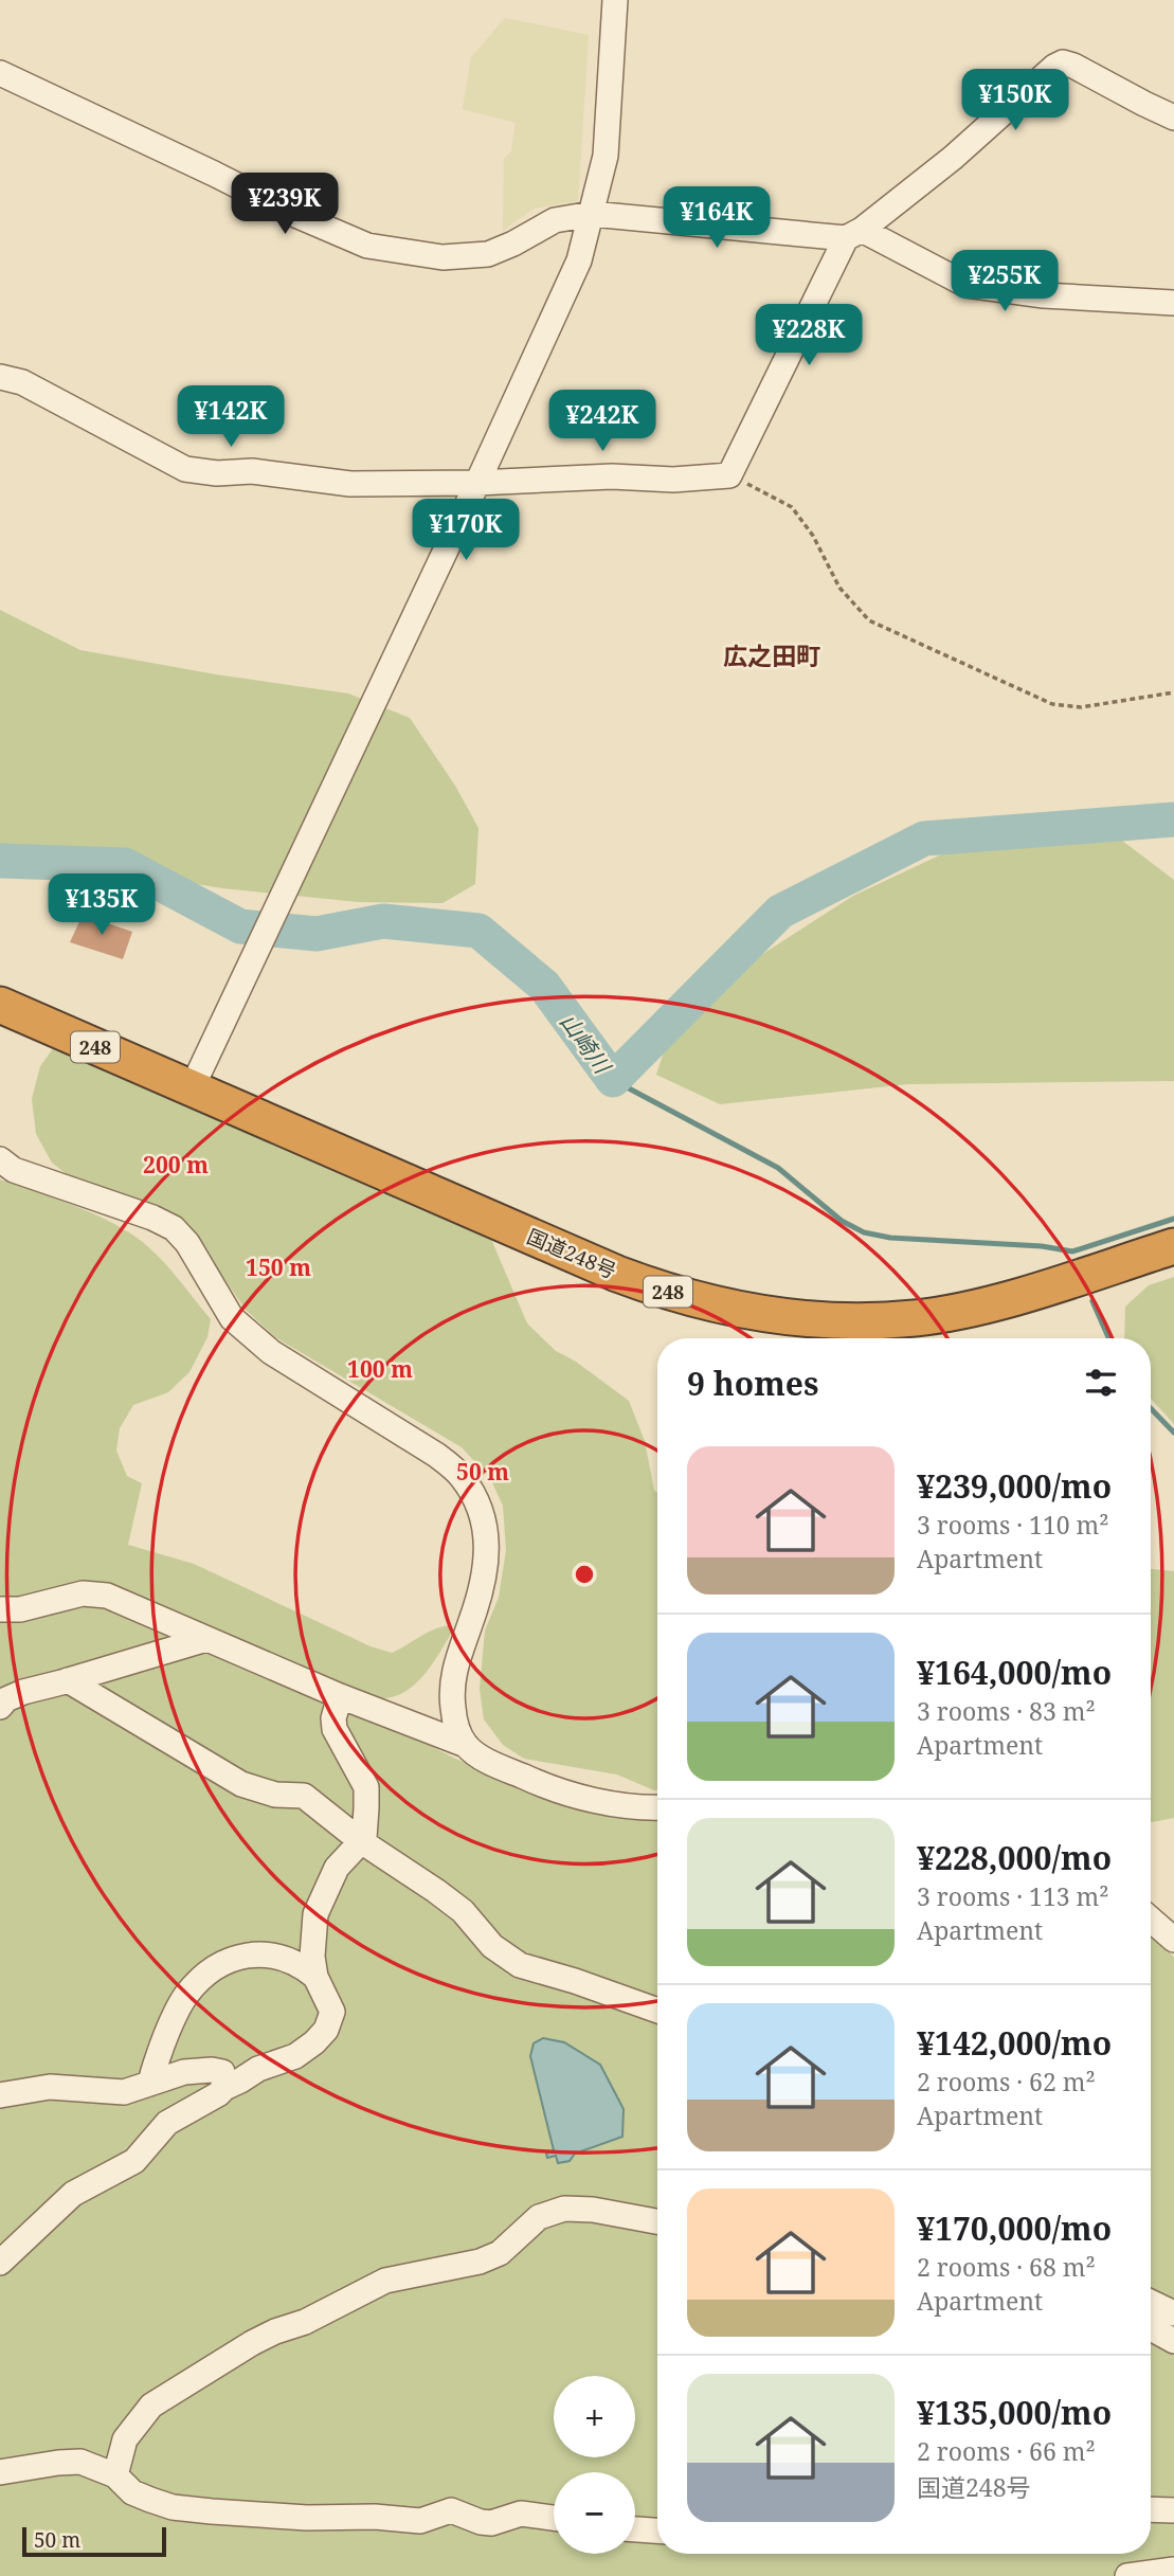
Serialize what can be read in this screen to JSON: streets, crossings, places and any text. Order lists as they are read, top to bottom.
{
  "streets": {
    "highway": ["248", "国道248号"]
  },
  "districts": ["広之田町"],
  "water": ["山崎川"],
  "scale_bar": "50 m",
  "page": {
    "price": [
      "¥150K",
      "¥239K",
      "¥164K",
      "¥255K",
      "¥228K",
      "¥142K",
      "¥242K",
      "¥170K",
      "¥135K"
    ],
    "heading": "9 homes",
    "list": [
      {
        "name": "¥239,000/mo",
        "note": "3 rooms · 110 m² · Apartment"
      },
      {
        "name": "¥164,000/mo",
        "note": "3 rooms · 83 m² · Apartment"
      },
      {
        "name": "¥228,000/mo",
        "note": "3 rooms · 113 m² · Apartment"
      },
      {
        "name": "¥142,000/mo",
        "note": "2 rooms · 62 m² · Apartment"
      },
      {
        "name": "¥170,000/mo",
        "note": "2 rooms · 68 m² · Apartment"
      },
      {
        "name": "¥135,000/mo",
        "note": "2 rooms · 66 m² · 国道248号"
      }
    ],
    "map_buttons": ["+", "−"],
    "scale": "50 m"
  },
  "rings": [
    "200 m",
    "150 m",
    "100 m",
    "50 m"
  ]
}
